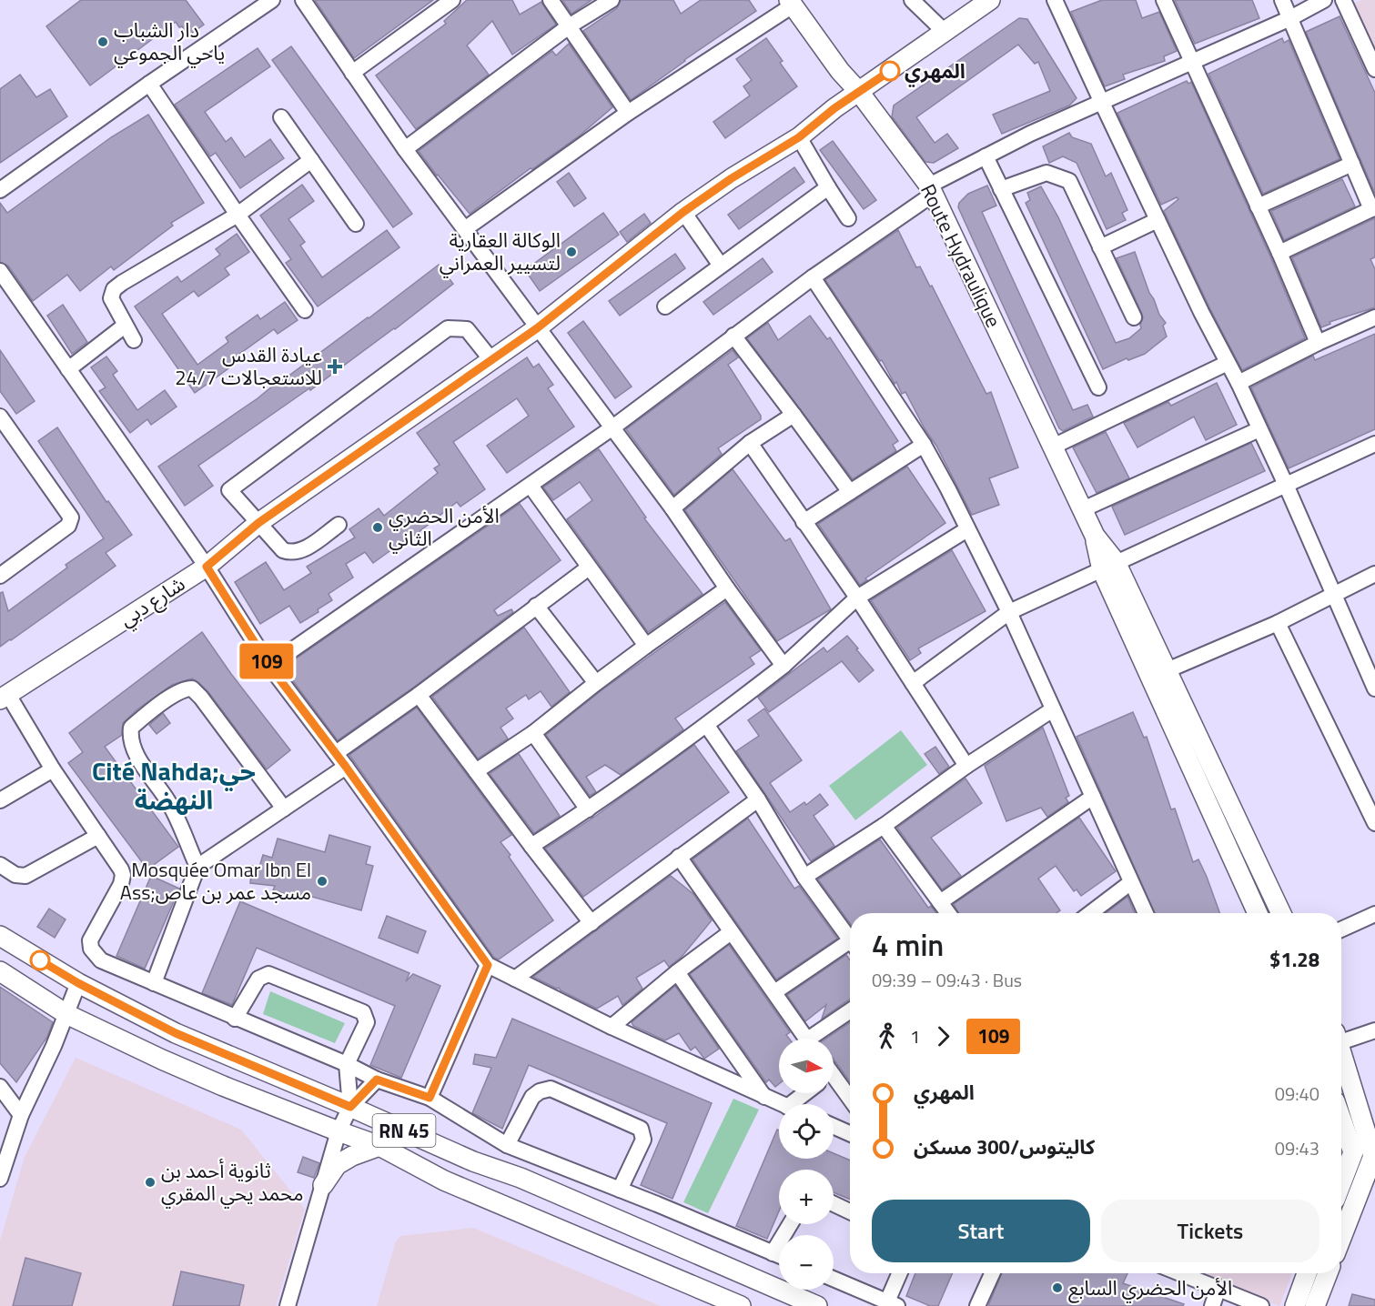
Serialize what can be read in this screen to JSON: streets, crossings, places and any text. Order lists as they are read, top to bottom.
{
  "streets": {
    "main road": ["Route Hydraulique", "شارع دبي", "RN 45"]
  },
  "crossings": [
    ["Route Hydraulique", "شارع دبي"]
  ],
  "districts": ["Cité Nahda;حي النهضة"],
  "places": {
    "other": [
      "دار الشباب ياحي الجموعي",
      "المهري",
      "الوكالة العقارية لتسيير العمراني",
      "الأمن الحضري الثاني",
      "Mosquée Omar Ibn El Ass;مسجد عمر بن عاص",
      "ثانوية أحمد بن محمد يحي المقري",
      "الأمن الحضري السابع"
    ],
    "health": ["عيادة القدس للاستعجالات 24/7"]
  },
  "lines": ["bus line 109"],
  "north": "right",
  "page": {
    "on_map": "109",
    "heading": ["4 min", "09:39 – 09:43 · Bus", "$1.28"],
    "legs": ["1", "109"],
    "map_buttons": ["+", "−"],
    "list": [
      {
        "name": "المهري",
        "value": "09:40"
      },
      {
        "name": "كاليتوس/300 مسكن",
        "value": "09:43"
      }
    ],
    "buttons": ["Start", "Tickets"]
  }
}
